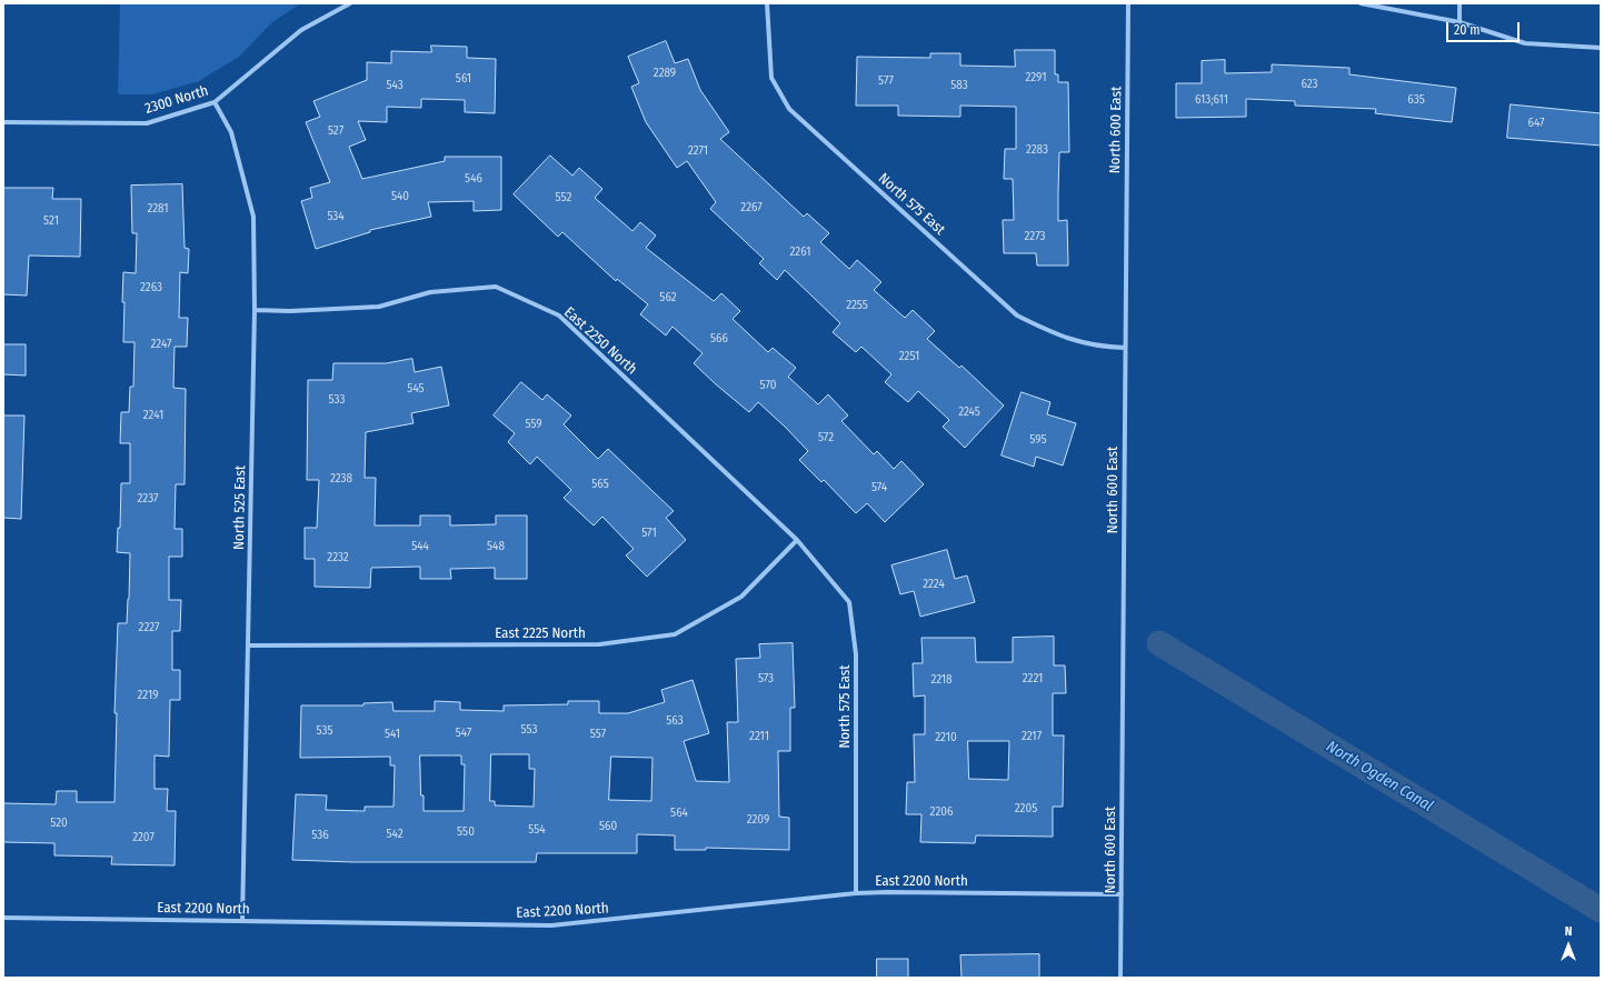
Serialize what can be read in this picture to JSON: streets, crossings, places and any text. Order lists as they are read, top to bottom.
{
  "streets": {
    "street": [
      "2300 North",
      "North 600 East",
      "North 575 East",
      "East 2250 North",
      "North 525 East",
      "East 2225 North",
      "East 2200 North"
    ]
  },
  "crossings": [
    ["2300 North", "North 525 East"],
    ["North 600 East", "North 575 East"],
    ["North 600 East", "East 2200 North"],
    ["North 575 East", "East 2250 North"],
    ["North 575 East", "East 2225 North"],
    ["North 575 East", "East 2200 North"],
    ["East 2250 North", "North 525 East"],
    ["East 2250 North", "East 2225 North"],
    ["North 525 East", "East 2225 North"],
    ["North 525 East", "East 2200 North"]
  ],
  "water": ["North Ogden Canal"],
  "house_numbers": [
    "2289",
    "2291",
    "561",
    "577",
    "623",
    "543",
    "583",
    "613;611",
    "635",
    "647",
    "527",
    "2283",
    "2271",
    "546",
    "540",
    "552",
    "2267",
    "2281",
    "534",
    "521",
    "2273",
    "2261",
    "2263",
    "562",
    "2255",
    "566",
    "2247",
    "2251",
    "570",
    "545",
    "533",
    "2245",
    "2241",
    "559",
    "572",
    "595",
    "2238",
    "565",
    "574",
    "2237",
    "571",
    "544",
    "548",
    "2232",
    "2224",
    "2227",
    "573",
    "2221",
    "2218",
    "2219",
    "563",
    "553",
    "535",
    "547",
    "541",
    "557",
    "2211",
    "2217",
    "2210",
    "2205",
    "2206",
    "564",
    "2209",
    "520",
    "560",
    "554",
    "550",
    "542",
    "536",
    "2207"
  ],
  "scale_bar": "20 m",
  "north": "top"
}
